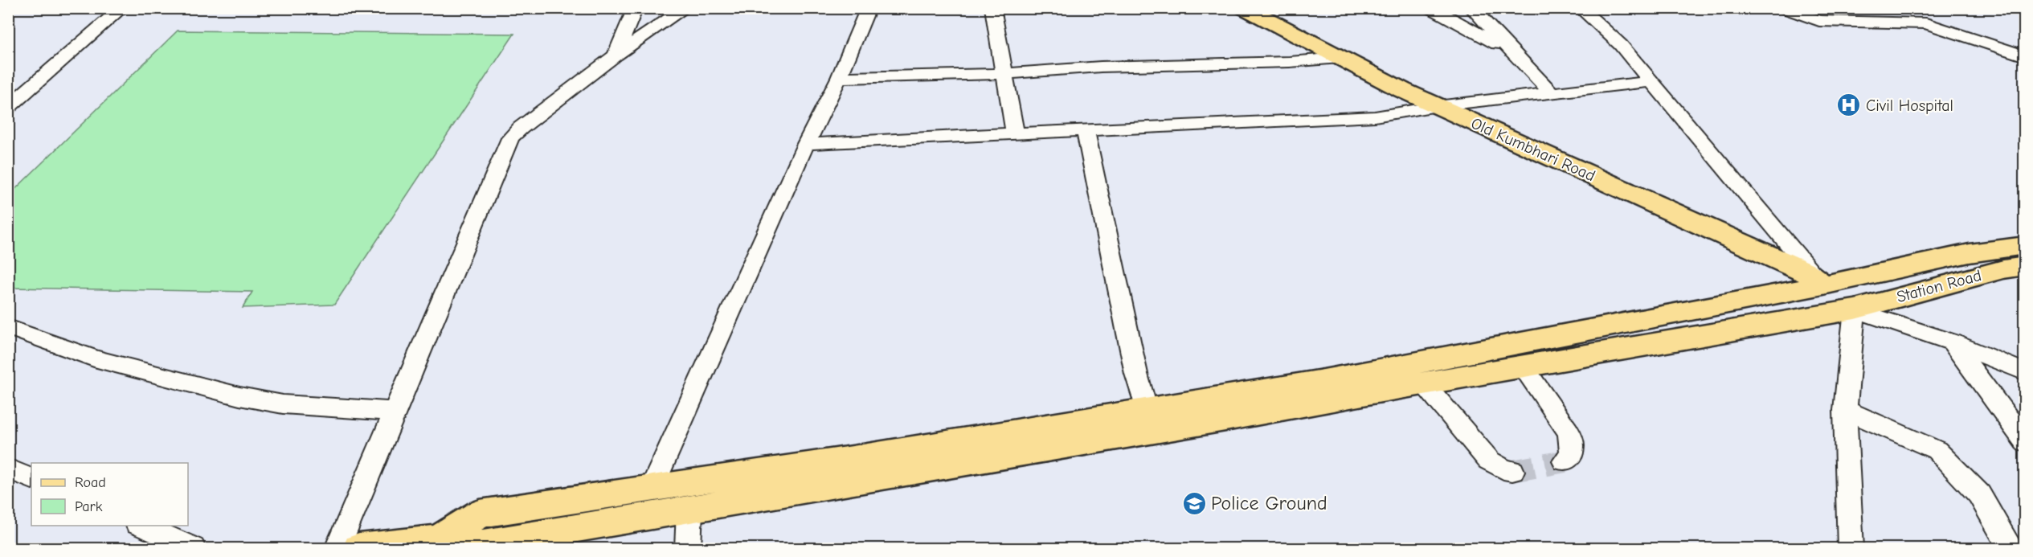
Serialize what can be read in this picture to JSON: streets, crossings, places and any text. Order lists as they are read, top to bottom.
{
  "streets": {
    "main road": ["Old Kumbhari Road", "Station Road"]
  },
  "places": {
    "hospital": ["Civil Hospital"],
    "school or university": ["Police Ground"]
  },
  "legend": ["Road", "Park"]
}
